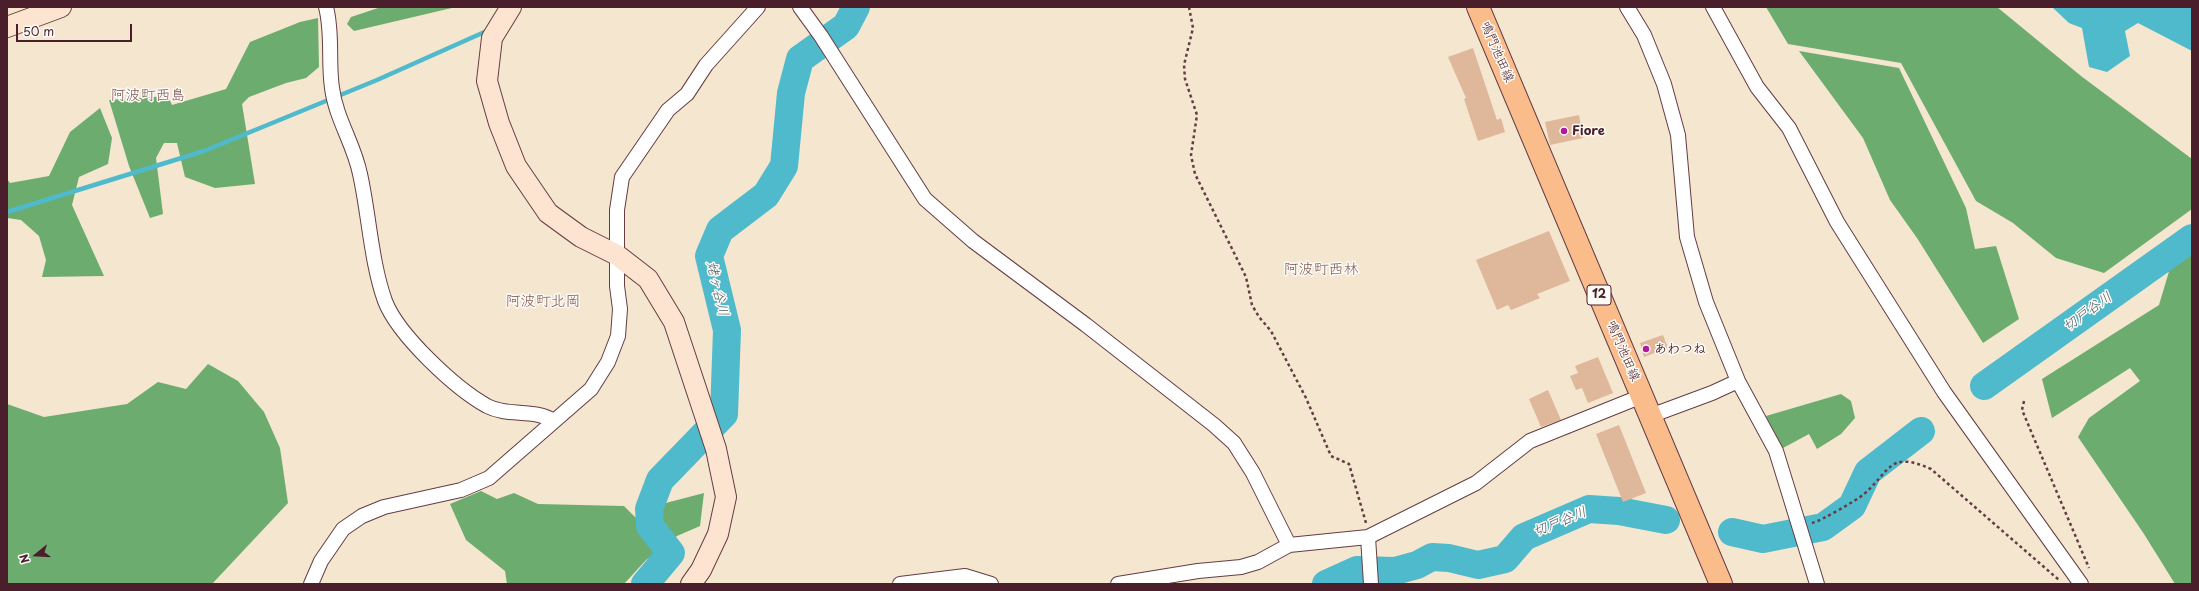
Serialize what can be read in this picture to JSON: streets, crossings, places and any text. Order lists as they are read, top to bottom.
{
  "streets": {
    "main road": ["鳴門池田線", "12"]
  },
  "districts": ["阿波町西島", "阿波町西林", "阿波町北岡"],
  "water": ["姥ヶ谷川", "切戸谷川"],
  "places": ["Fiore", "あわつね"],
  "scale_bar": "50 m",
  "north": "left"
}
